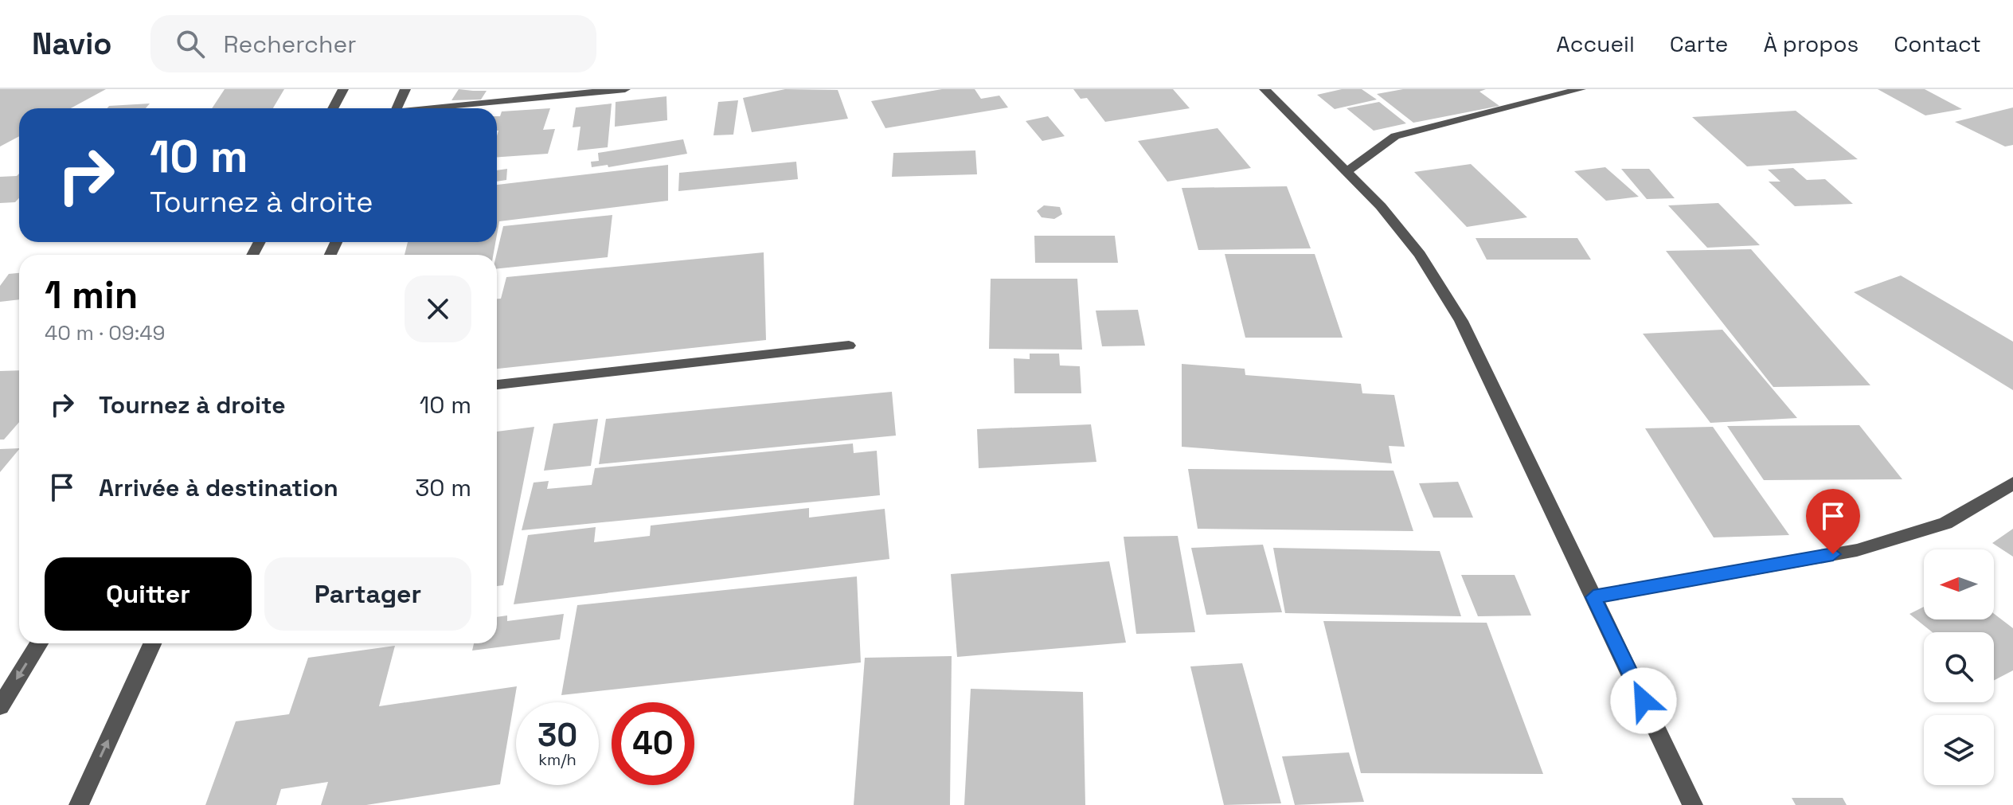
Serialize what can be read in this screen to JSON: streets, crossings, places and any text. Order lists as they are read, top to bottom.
{
  "north": "left",
  "page": {
    "header": "Navio",
    "search": "Rechercher",
    "nav": [
      "Accueil",
      "Carte",
      "À propos",
      "Contact"
    ],
    "turn": ["10 m", "Tournez à droite"],
    "heading": ["1 min", "40 m · 09:49"],
    "list": [
      {
        "name": "Tournez à droite",
        "value": "10 m"
      },
      {
        "name": "Arrivée à destination",
        "value": "30 m"
      }
    ],
    "buttons": ["Quitter", "Partager"],
    "speed": "30 km/h",
    "limit": "40"
  }
}
